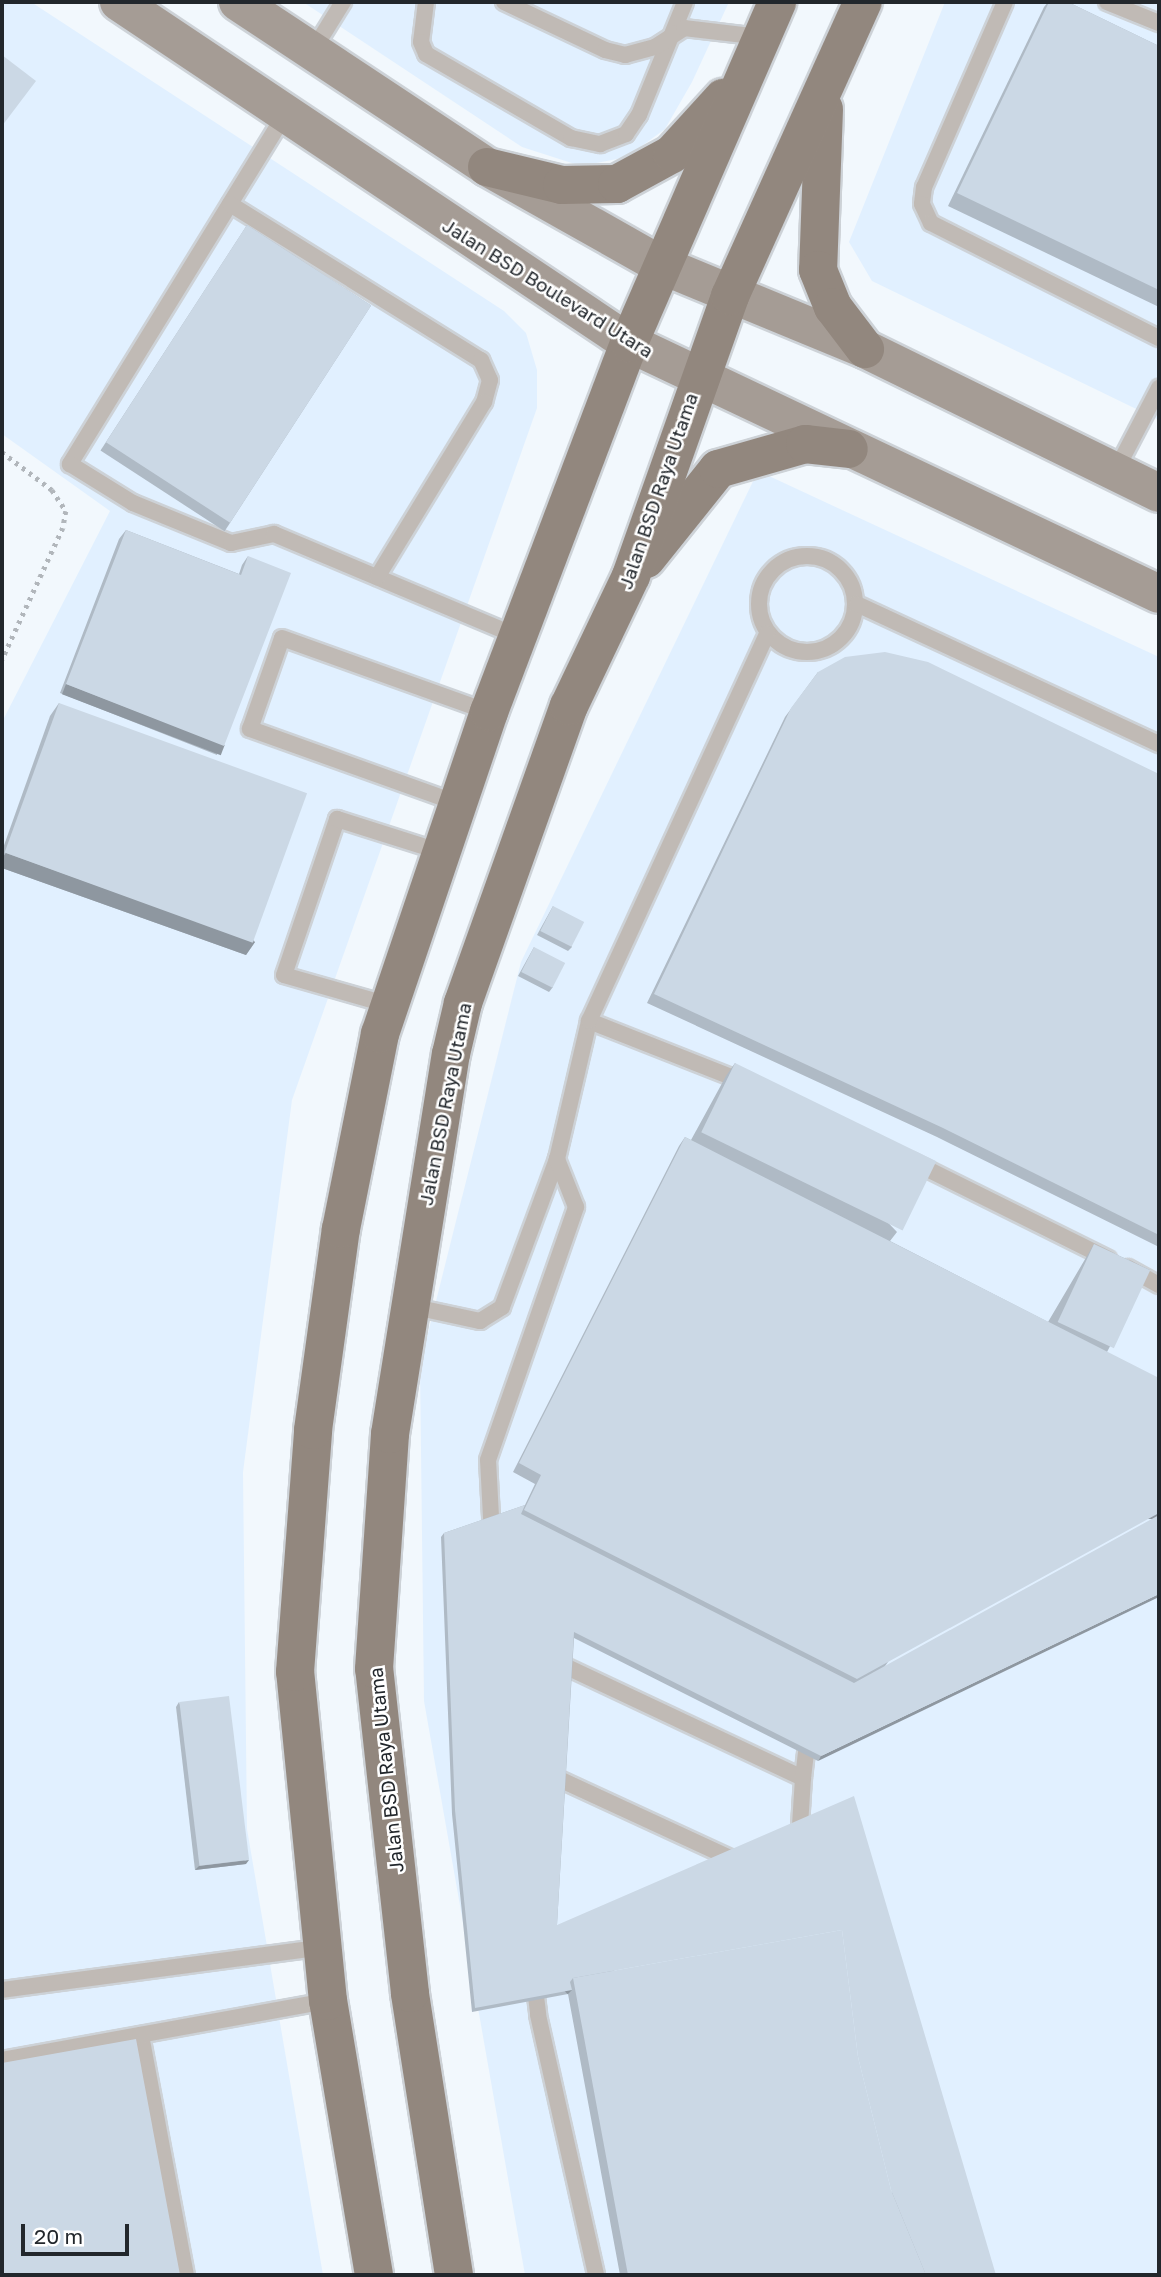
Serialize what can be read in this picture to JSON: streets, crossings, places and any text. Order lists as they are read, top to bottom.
{
  "streets": {
    "main road": ["Jalan BSD Boulevard Utara", "Jalan BSD Raya Utama"]
  },
  "crossings": [
    ["Jalan BSD Boulevard Utara", "Jalan BSD Raya Utama"]
  ],
  "scale_bar": "20 m"
}
